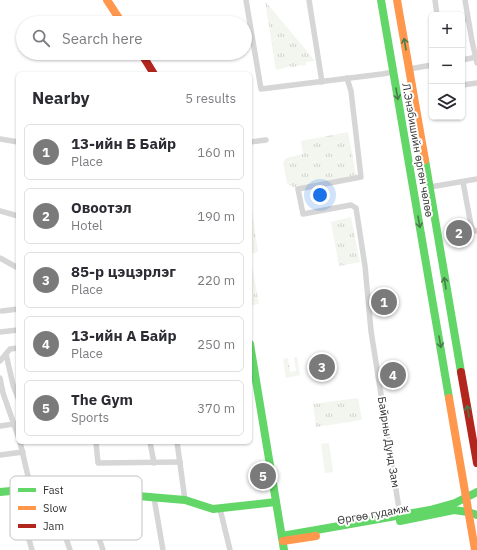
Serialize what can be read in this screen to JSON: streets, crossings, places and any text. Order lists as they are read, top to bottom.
{
  "streets": {
    "main road": ["Л.Энэбишийн өргөн чөлөө", "Өргөө гудамж"],
    "street": ["Байрны Дунд Зам"]
  },
  "crossings": [
    ["Л.Энэбишийн өргөн чөлөө", "Өргөө гудамж"],
    ["Байрны Дунд Зам", "Өргөө гудамж"]
  ],
  "legend": ["Fast", "Slow", "Jam"],
  "page": {
    "map_buttons": ["+", "−"],
    "search": "Search here",
    "heading": ["Nearby", "5 results"],
    "list": [
      {
        "mark": "1",
        "name": "13-ийн Б Байр",
        "note": "Place",
        "value": "160 m"
      },
      {
        "mark": "2",
        "name": "Овоотэл",
        "note": "Hotel",
        "value": "190 m"
      },
      {
        "mark": "3",
        "name": "85-р цэцэрлэг",
        "note": "Place",
        "value": "220 m"
      },
      {
        "mark": "4",
        "name": "13-ийн А Байр",
        "note": "Place",
        "value": "250 m"
      },
      {
        "mark": "5",
        "name": "The Gym",
        "note": "Sports",
        "value": "370 m"
      }
    ],
    "pins": [
      "2",
      "1",
      "3",
      "4",
      "5"
    ]
  }
}
